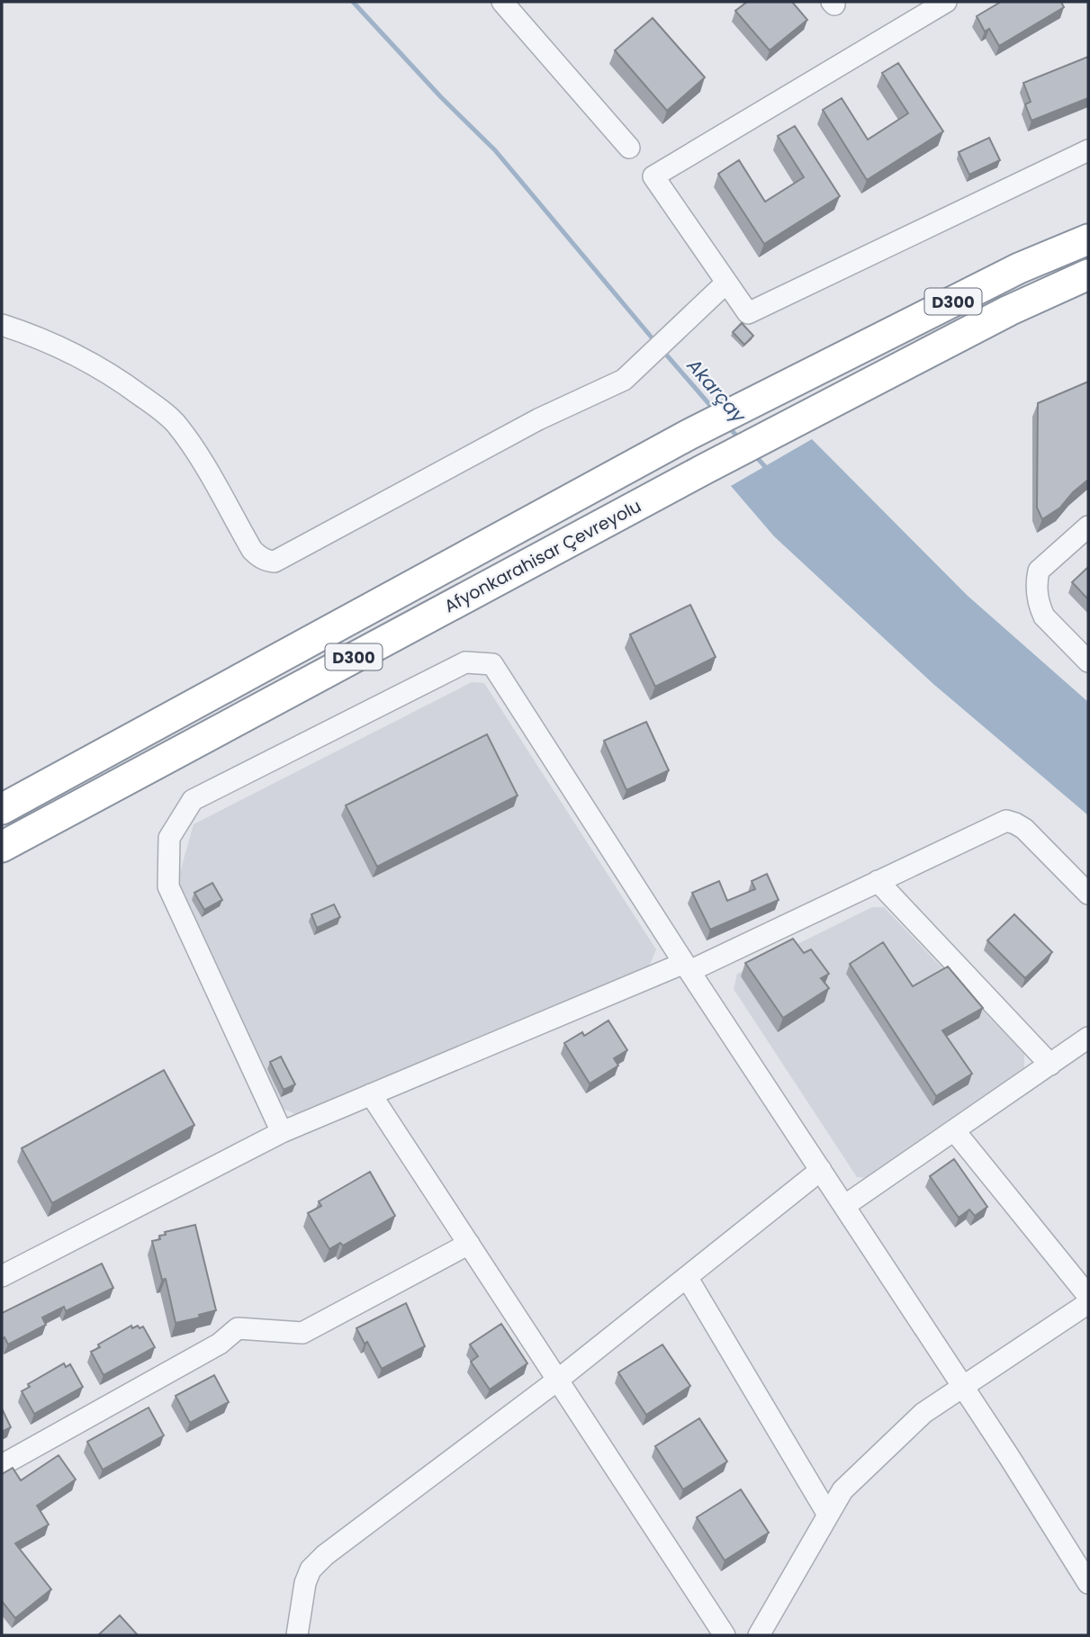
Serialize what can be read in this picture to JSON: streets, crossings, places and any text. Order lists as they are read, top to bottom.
{
  "streets": {
    "highway": ["D300", "Afyonkarahisar Çevreyolu"]
  },
  "water": ["Akarçay"]
}
